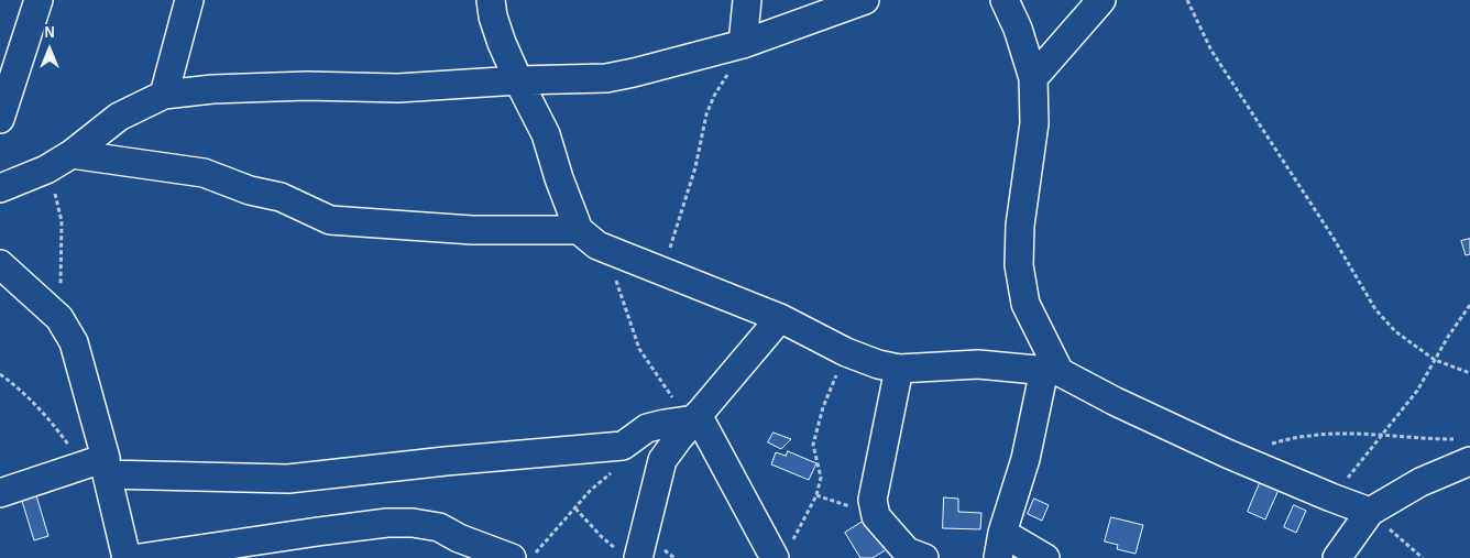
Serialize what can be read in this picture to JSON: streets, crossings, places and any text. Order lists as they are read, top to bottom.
{
  "north": "top"
}
